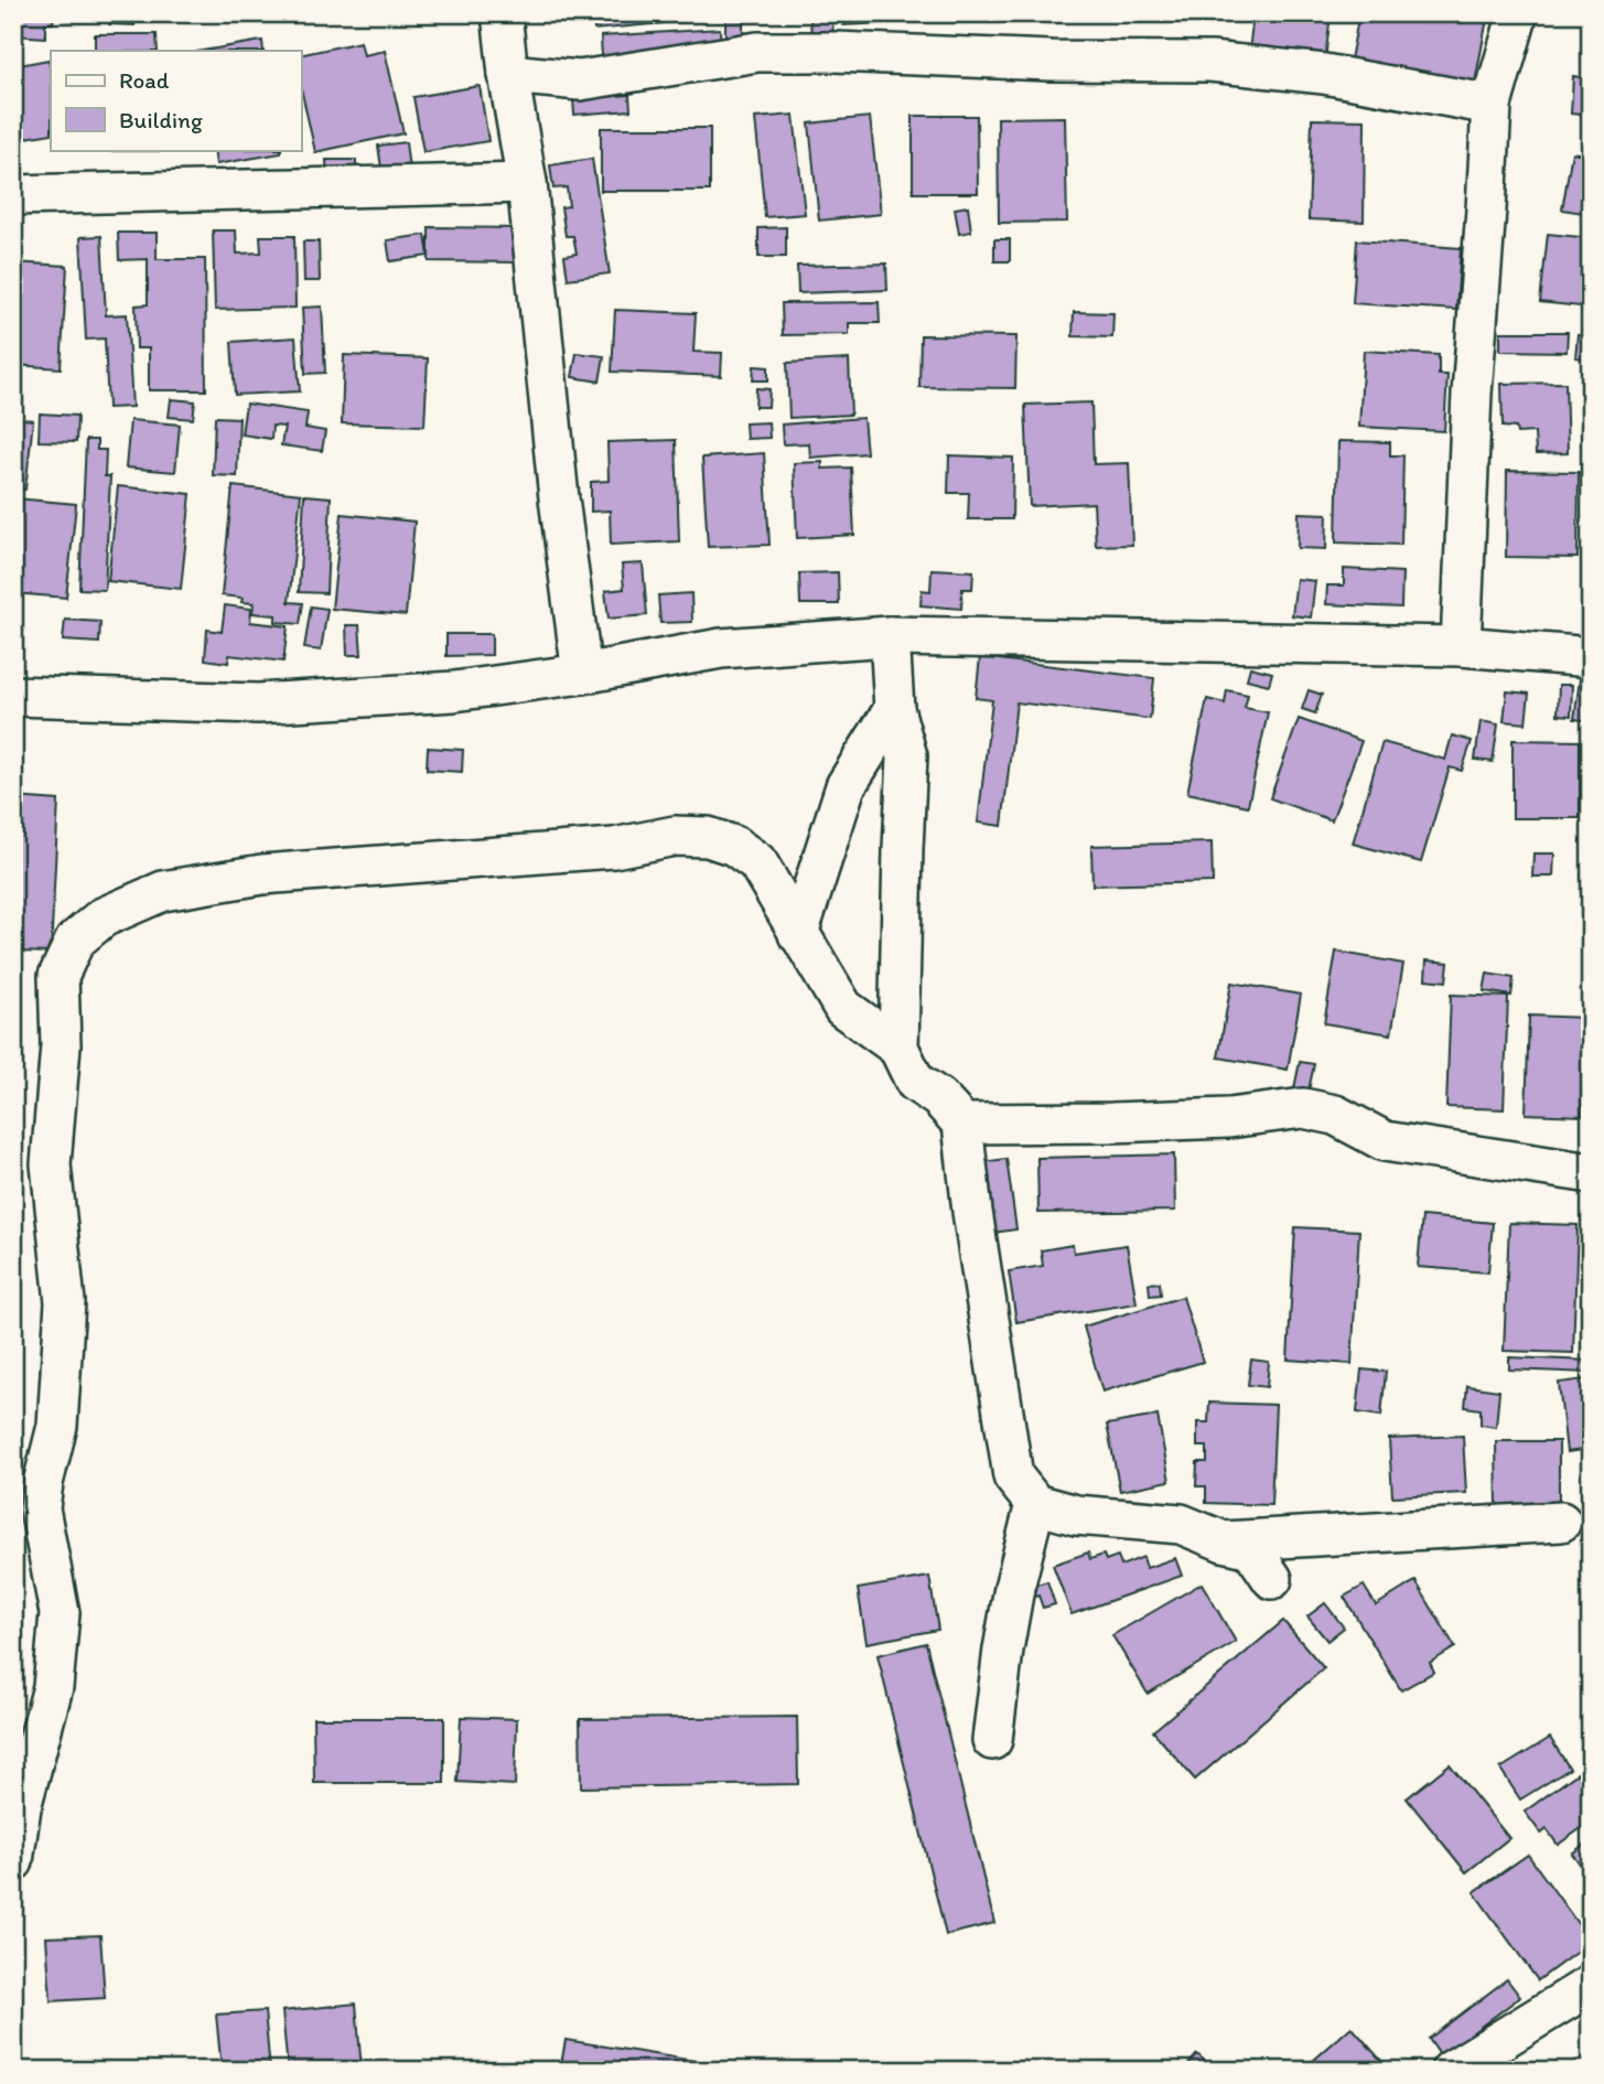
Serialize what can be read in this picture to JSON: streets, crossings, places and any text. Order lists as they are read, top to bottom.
{
  "legend": ["Road", "Building"]
}
